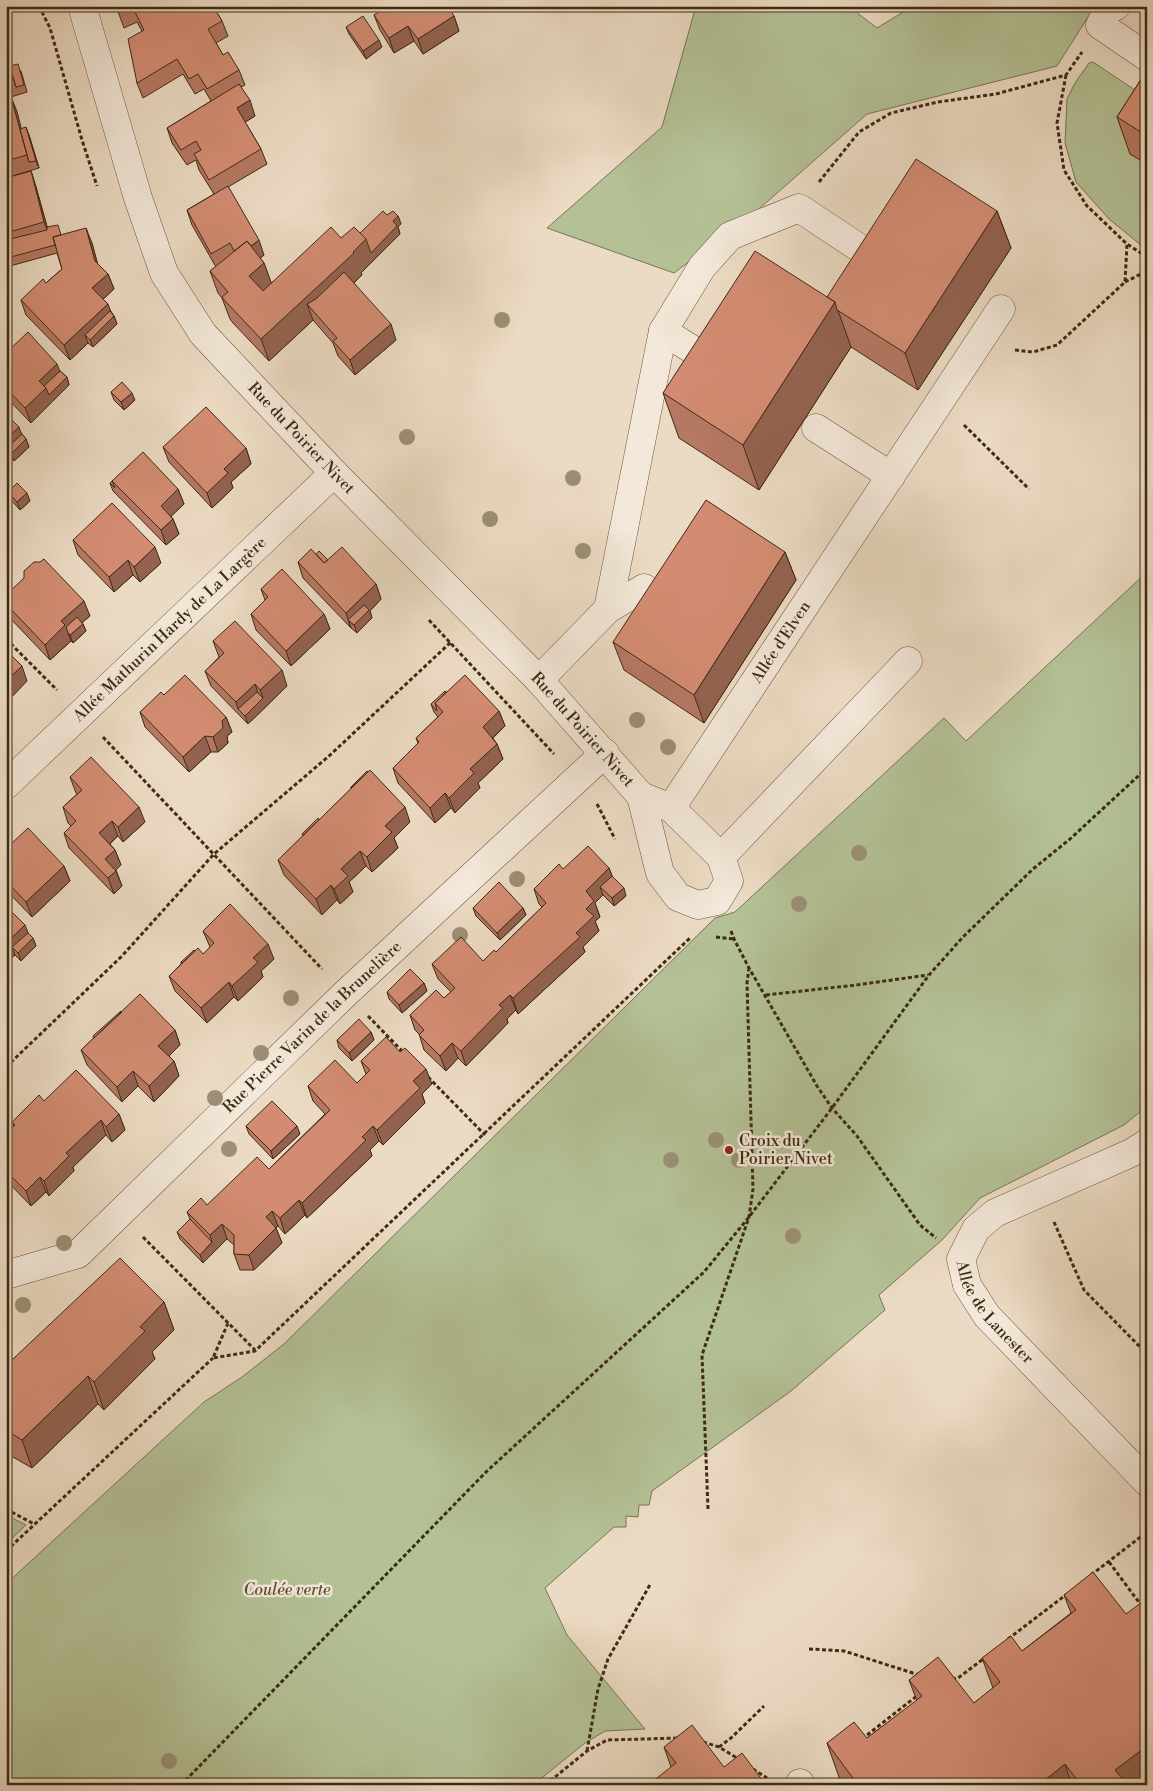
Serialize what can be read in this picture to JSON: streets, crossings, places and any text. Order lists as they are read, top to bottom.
{
  "streets": {
    "street": [
      "Rue du Poirier Nivet",
      "Allée Mathurin Hardy de La Largère",
      "Allée d'Elven",
      "Rue Pierre Varin de la Brunelière",
      "Allée de Lanester"
    ]
  },
  "crossings": [
    ["Rue du Poirier Nivet", "Allée Mathurin Hardy de La Largère"],
    ["Rue du Poirier Nivet", "Rue Pierre Varin de la Brunelière"]
  ],
  "parks": ["Coulée verte"],
  "places": ["Croix du Poirier Nivet"]
}
